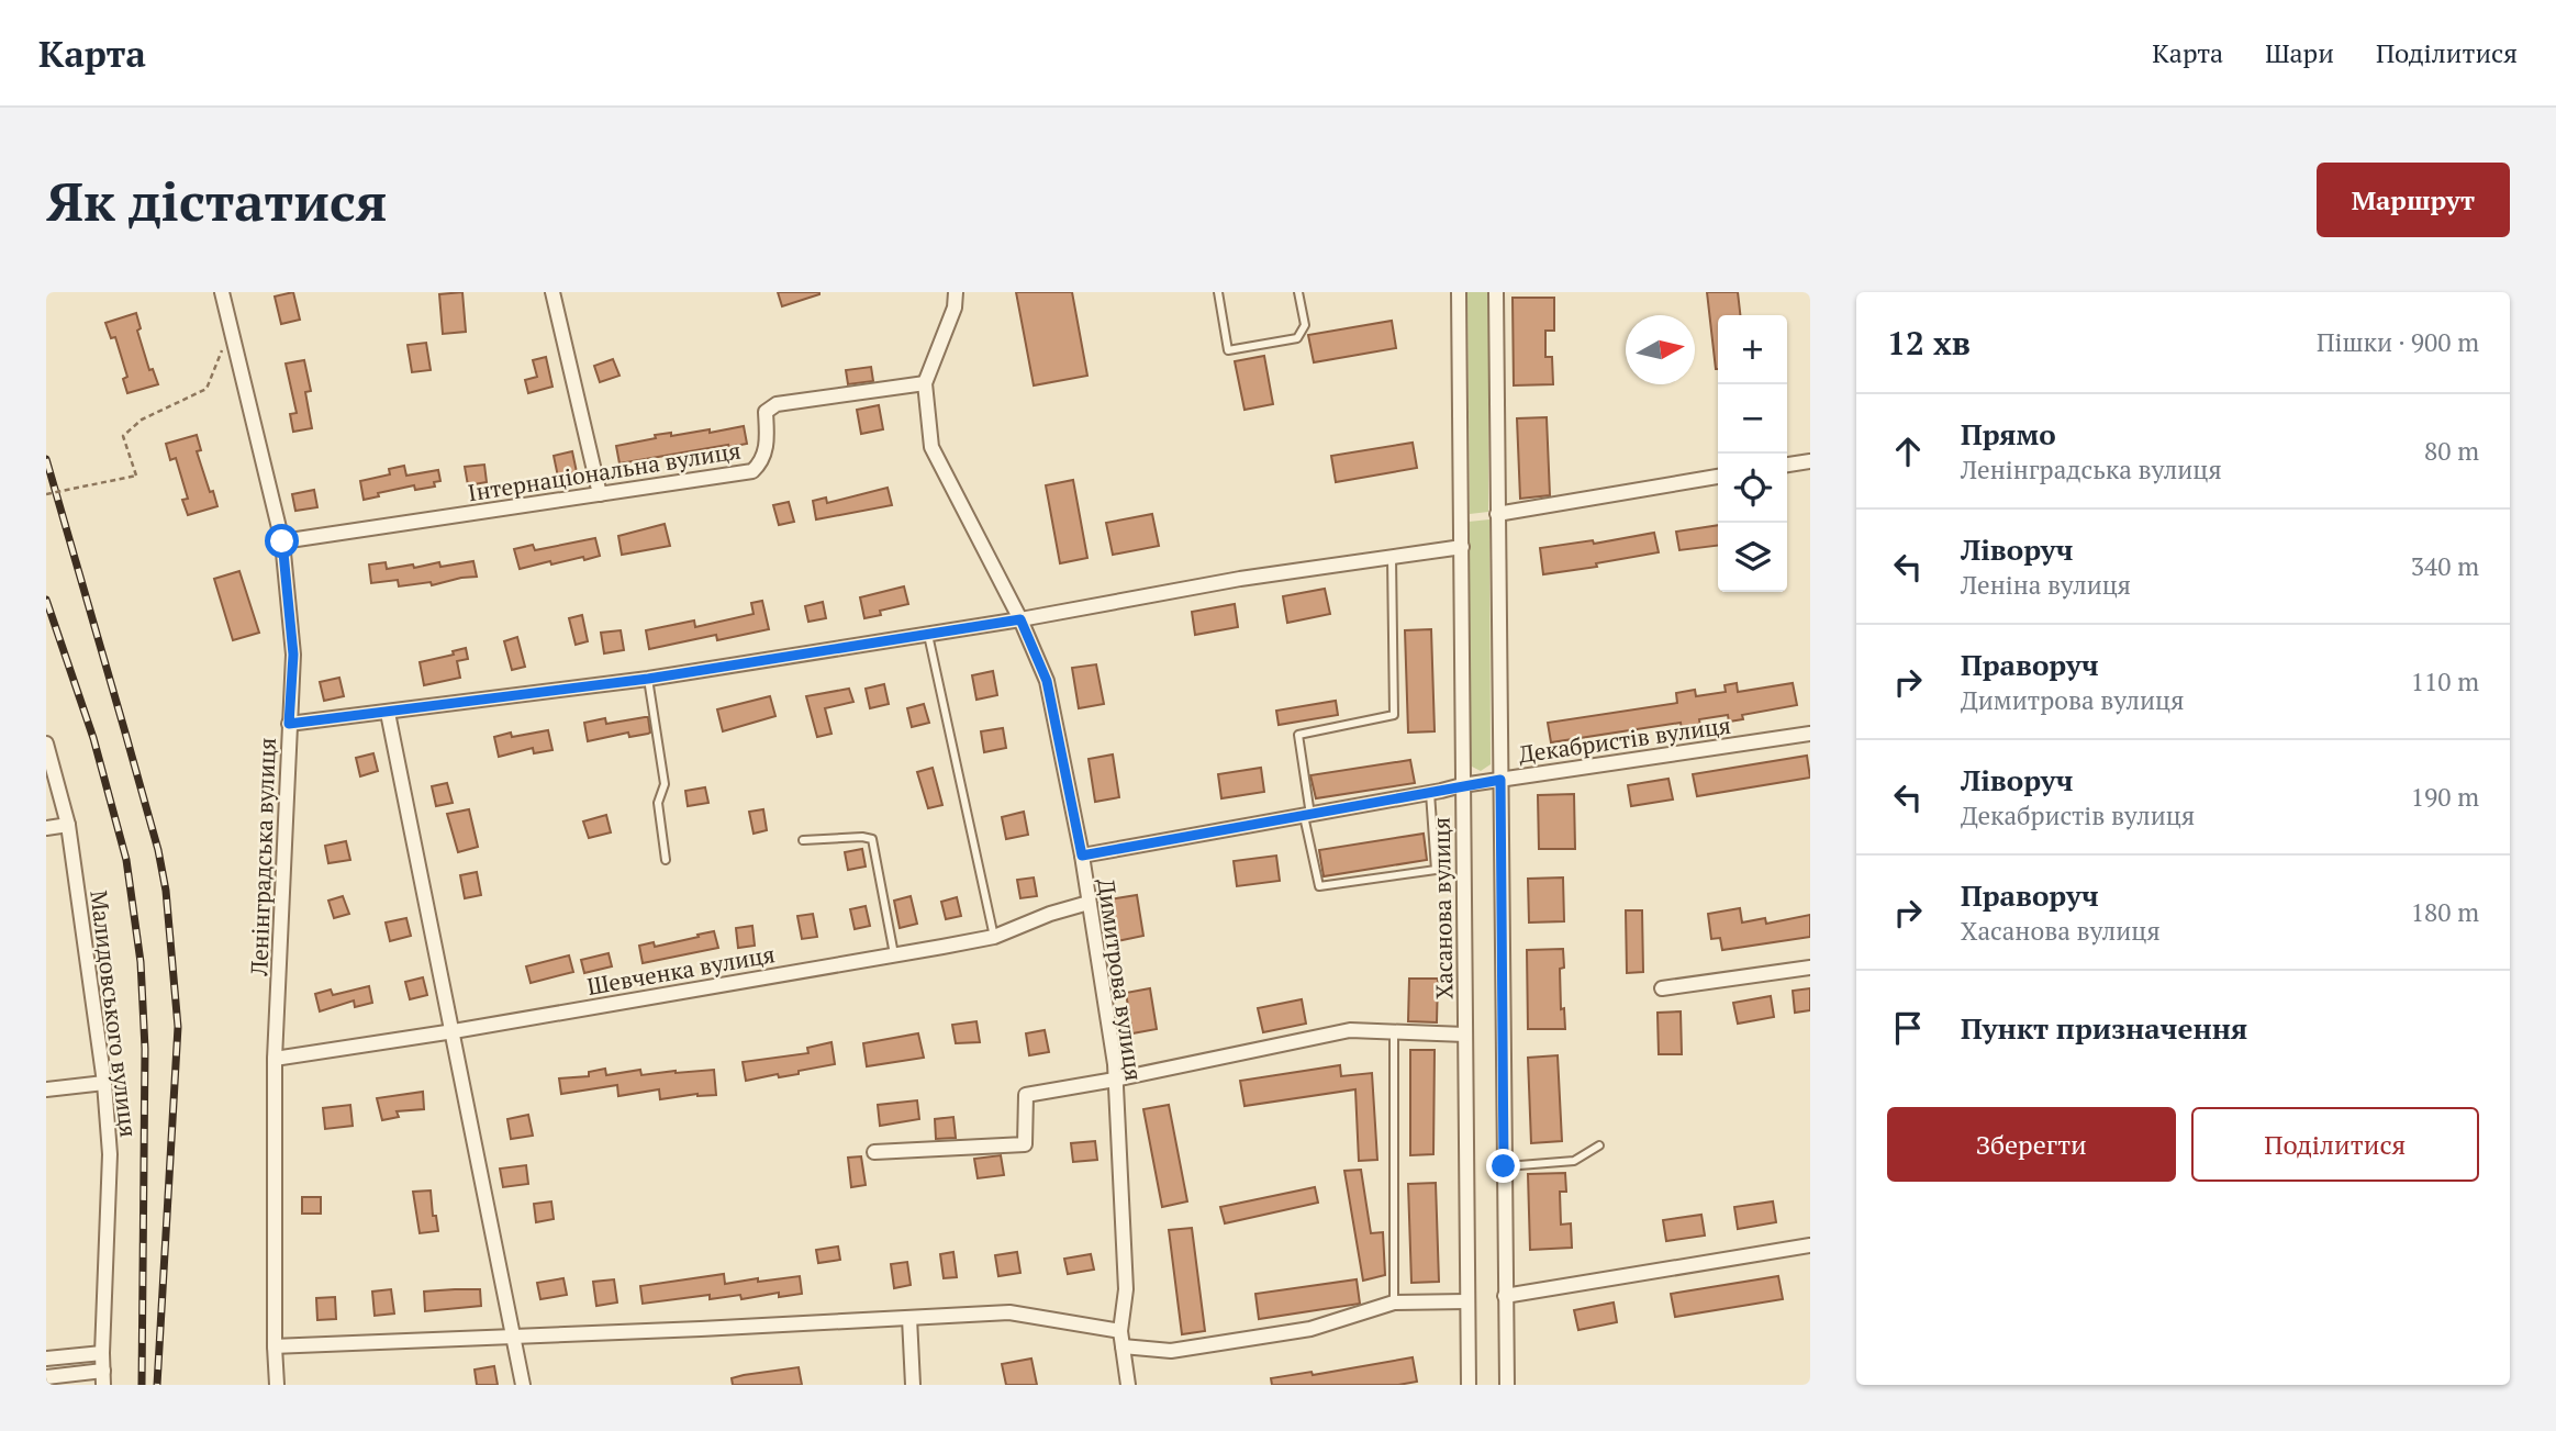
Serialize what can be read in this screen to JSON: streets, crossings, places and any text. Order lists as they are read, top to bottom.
{
  "streets": {
    "street": [
      "Інтернаціональна вулиця",
      "Декабристів вулиця",
      "Ленінградська вулиця",
      "Хасанова вулиця",
      "Шевченка вулиця",
      "Димитрова вулиця",
      "Малидовського вулиця"
    ]
  },
  "crossings": [
    ["Інтернаціональна вулиця", "Ленінградська вулиця"],
    ["Інтернаціональна вулиця", "Димитрова вулиця"],
    ["Декабристів вулиця", "Хасанова вулиця"],
    ["Декабристів вулиця", "Димитрова вулиця"],
    ["Ленінградська вулиця", "Шевченка вулиця"],
    ["Шевченка вулиця", "Димитрова вулиця"]
  ],
  "north": "right",
  "page": {
    "header": "Карта",
    "nav": ["Карта", "Шари", "Поділитися"],
    "buttons": [
      "Маршрут",
      ["Зберегти", "Поділитися"]
    ],
    "title": "Як дістатися",
    "heading": ["12 хв", "Пішки · 900 m"],
    "map_buttons": ["+", "−"],
    "list": [
      ["Прямо", "Ленінградська вулиця", "80 m"],
      ["Ліворуч", "Леніна вулиця", "340 m"],
      ["Праворуч", "Димитрова вулиця", "110 m"],
      ["Ліворуч", "Декабристів вулиця", "190 m"],
      ["Праворуч", "Хасанова вулиця", "180 m"],
      "Пункт призначення"
    ]
  }
}
